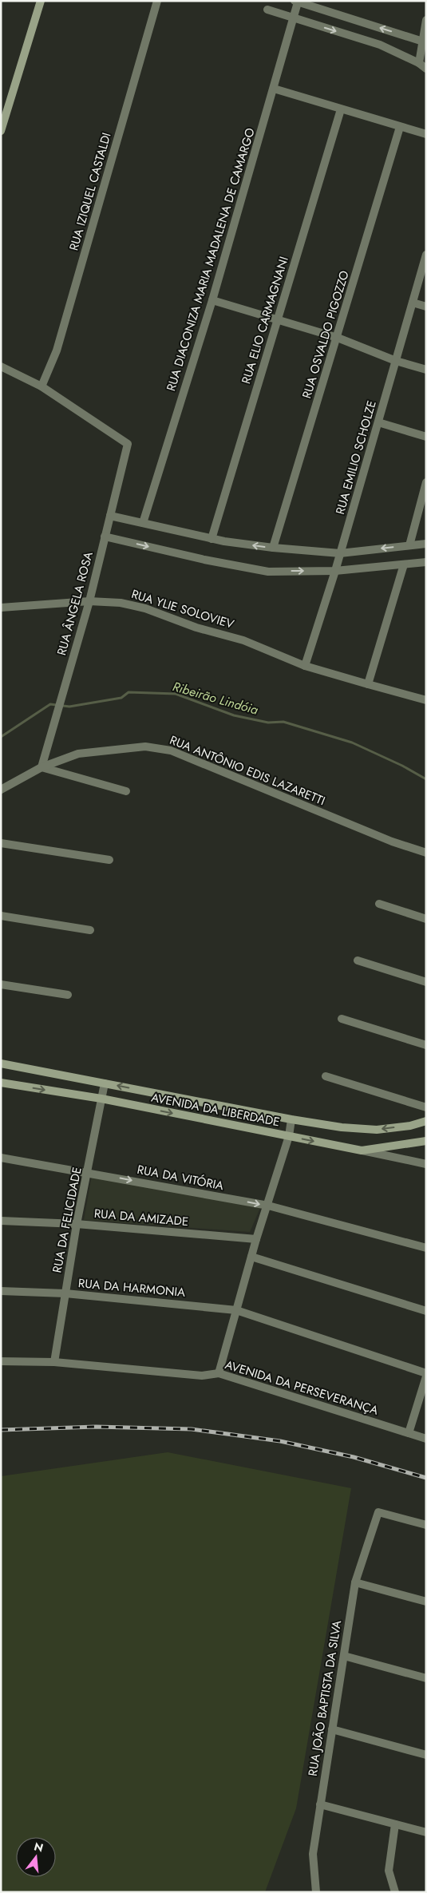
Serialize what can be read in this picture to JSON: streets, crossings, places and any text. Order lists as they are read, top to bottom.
{
  "streets": {
    "street": [
      "RUA IZIQUEL CASTALDI",
      "RUA DIACONIZA MARIA MADALENA DE CAMARGO",
      "RUA ELIO CARMAGNANI",
      "RUA OSVALDO PIGOZZO",
      "RUA EMILIO SCHOLZE",
      "RUA ÂNGELA ROSA",
      "RUA YLIE SOLOVIEV",
      "RUA ANTÔNIO EDIS LAZARETTI",
      "AVENIDA DA LIBERDADE",
      "RUA DA VITÓRIA",
      "RUA DA AMIZADE",
      "RUA DA FELICIDADE",
      "RUA DA HARMONIA",
      "AVENIDA DA PERSEVERANÇA",
      "RUA JOÃO BAPTISTA DA SILVA"
    ]
  },
  "crossings": [
    ["RUA IZIQUEL CASTALDI", "RUA ÂNGELA ROSA"],
    ["RUA EMILIO SCHOLZE", "RUA YLIE SOLOVIEV"],
    ["RUA ÂNGELA ROSA", "RUA YLIE SOLOVIEV"],
    ["RUA ÂNGELA ROSA", "RUA ANTÔNIO EDIS LAZARETTI"],
    ["AVENIDA DA LIBERDADE", "RUA DA FELICIDADE"],
    ["RUA DA VITÓRIA", "RUA DA FELICIDADE"],
    ["RUA DA AMIZADE", "RUA DA FELICIDADE"],
    ["RUA DA FELICIDADE", "RUA DA HARMONIA"],
    ["RUA DA FELICIDADE", "AVENIDA DA PERSEVERANÇA"]
  ],
  "one_way": ["RUA DA VITÓRIA"],
  "water": ["Ribeirão Lindóia"],
  "north": "top"
}
